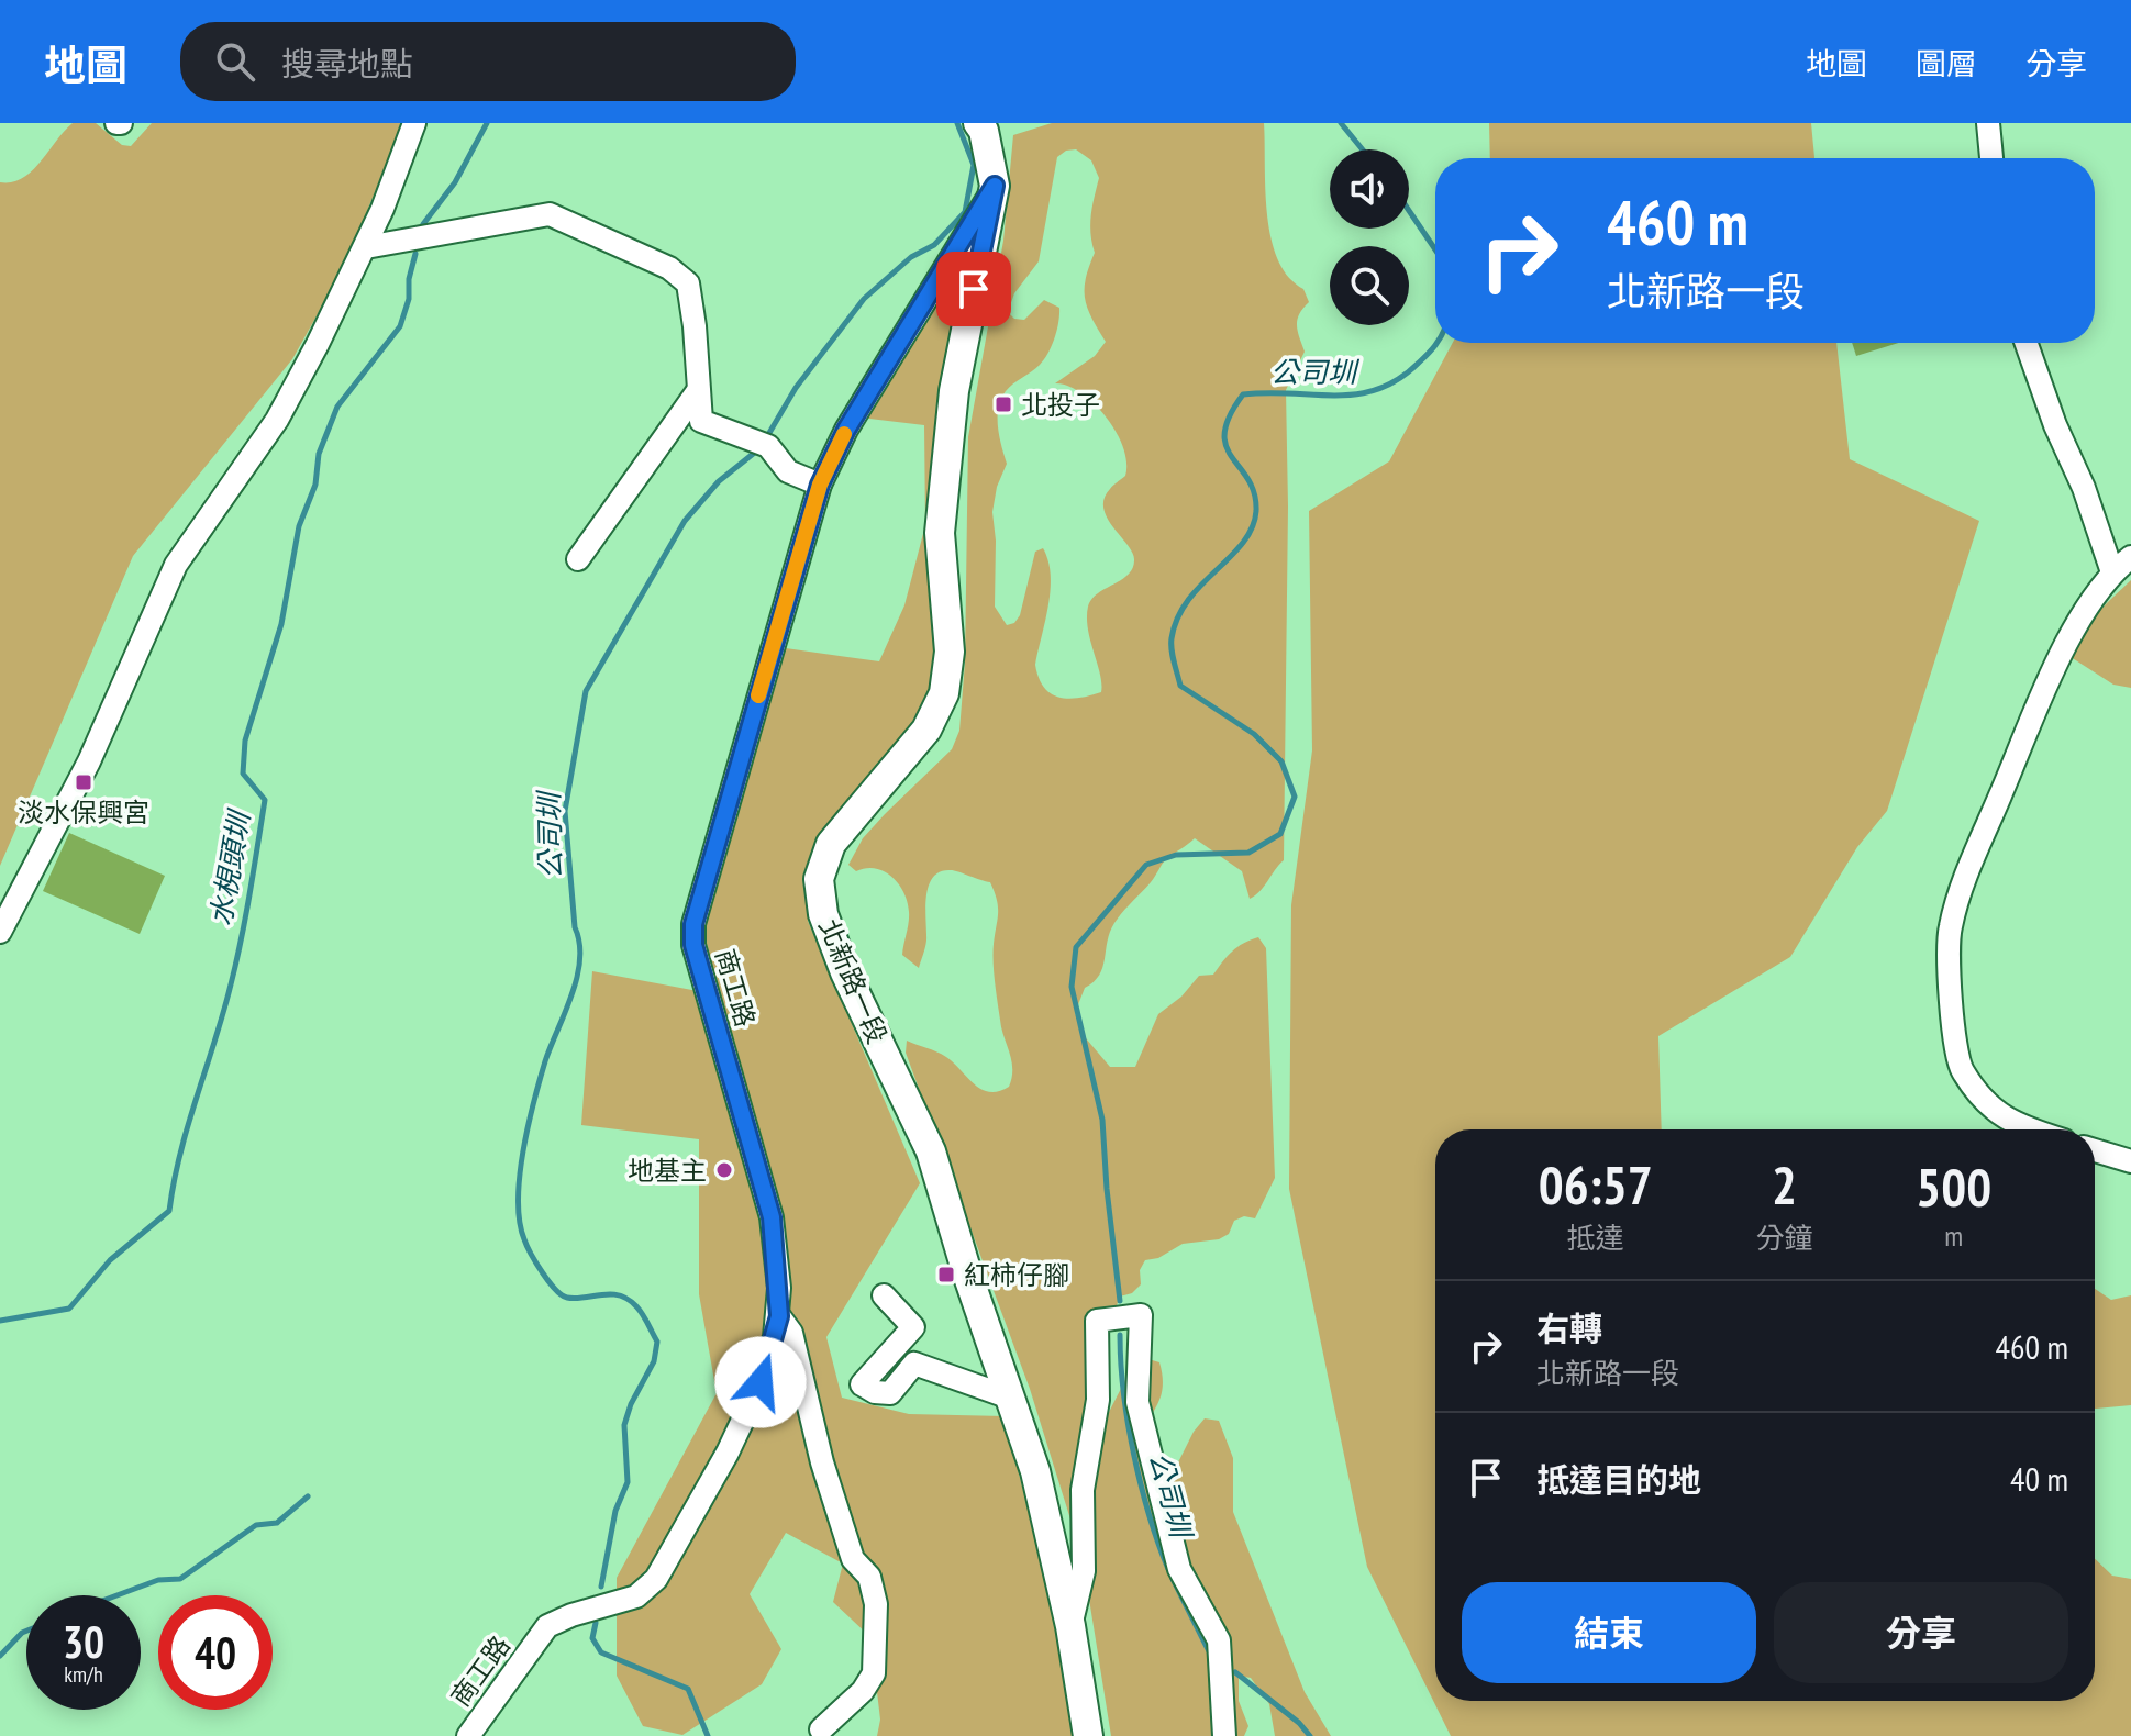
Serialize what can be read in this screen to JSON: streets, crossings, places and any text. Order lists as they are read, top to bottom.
{
  "streets": {
    "main road": ["北新路一段"],
    "street": ["商工路"]
  },
  "crossings": [
    ["北新路一段", "商工路"]
  ],
  "water": ["公司圳", "水梘頭圳"],
  "places": {
    "transit": ["北投子", "淡水保興宮", "紅柿仔腳"],
    "other": ["地基主"]
  },
  "page": {
    "header": "地圖",
    "search": "搜尋地點",
    "nav": ["地圖", "圖層", "分享"],
    "turn": ["460 m", "北新路一段"],
    "eta": [
      "06:57",
      "抵達",
      "2",
      "分鐘",
      "500",
      "m"
    ],
    "list": [
      {
        "name": "右轉",
        "note": "北新路一段",
        "value": "460 m"
      },
      {
        "name": "抵達目的地",
        "value": "40 m"
      }
    ],
    "buttons": ["結束", "分享"],
    "speed": "30 km/h",
    "limit": "40"
  }
}
